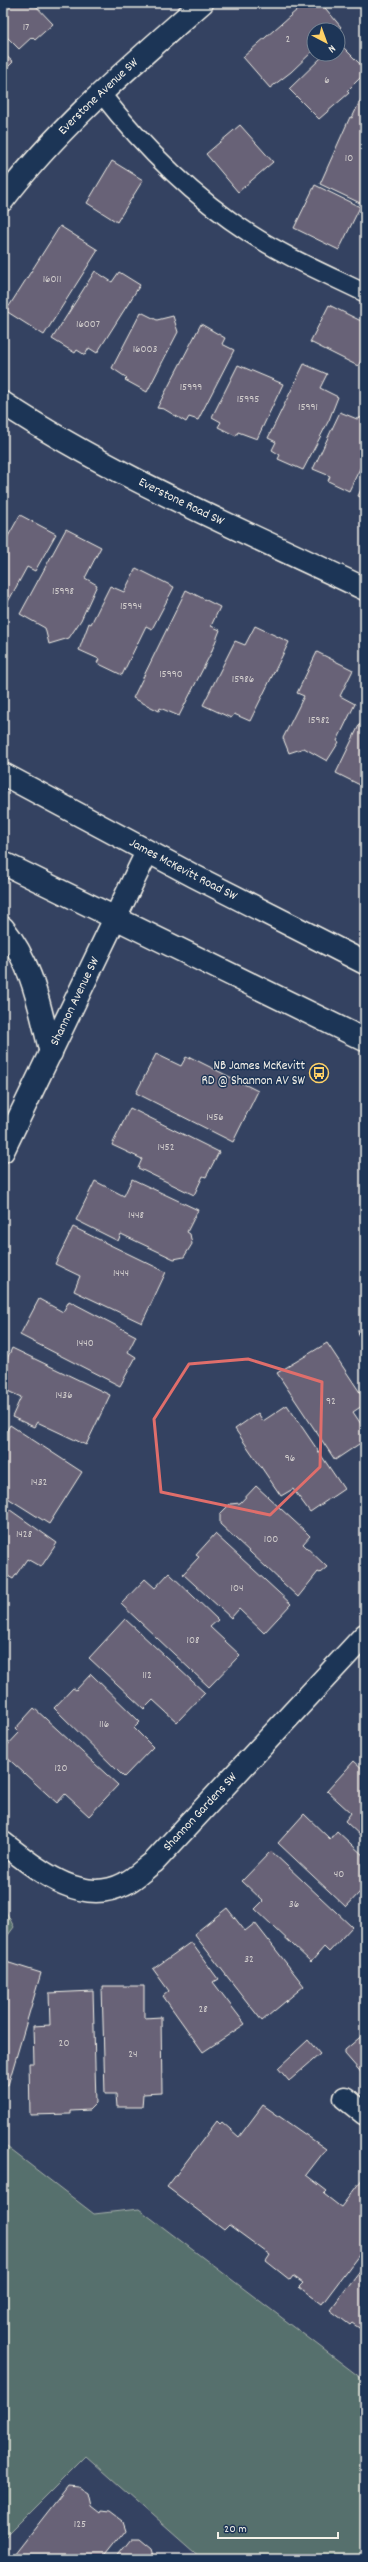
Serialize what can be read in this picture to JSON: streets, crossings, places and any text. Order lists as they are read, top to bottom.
{
  "streets": {
    "street": [
      "Everstone Avenue SW",
      "Everstone Road SW",
      "James McKevitt Road SW",
      "Shannon Avenue SW",
      "Shannon Gardens SW"
    ]
  },
  "crossings": [
    ["James McKevitt Road SW", "Shannon Avenue SW"]
  ],
  "places": {
    "bus stop": ["NB James McKevitt RD @ Shannon AV SW"]
  },
  "house_numbers": [
    "17",
    "2",
    "6",
    "10",
    "16011",
    "16007",
    "16003",
    "15999",
    "15995",
    "15991",
    "15998",
    "15994",
    "15990",
    "15986",
    "15982",
    "1456",
    "1452",
    "1448",
    "1444",
    "1440",
    "1436",
    "92",
    "96",
    "1432",
    "1428",
    "100",
    "104",
    "108",
    "112",
    "116",
    "120",
    "40",
    "36",
    "32",
    "28",
    "20",
    "24",
    "125"
  ],
  "scale_bar": "20 m",
  "north": "bottom right"
}
